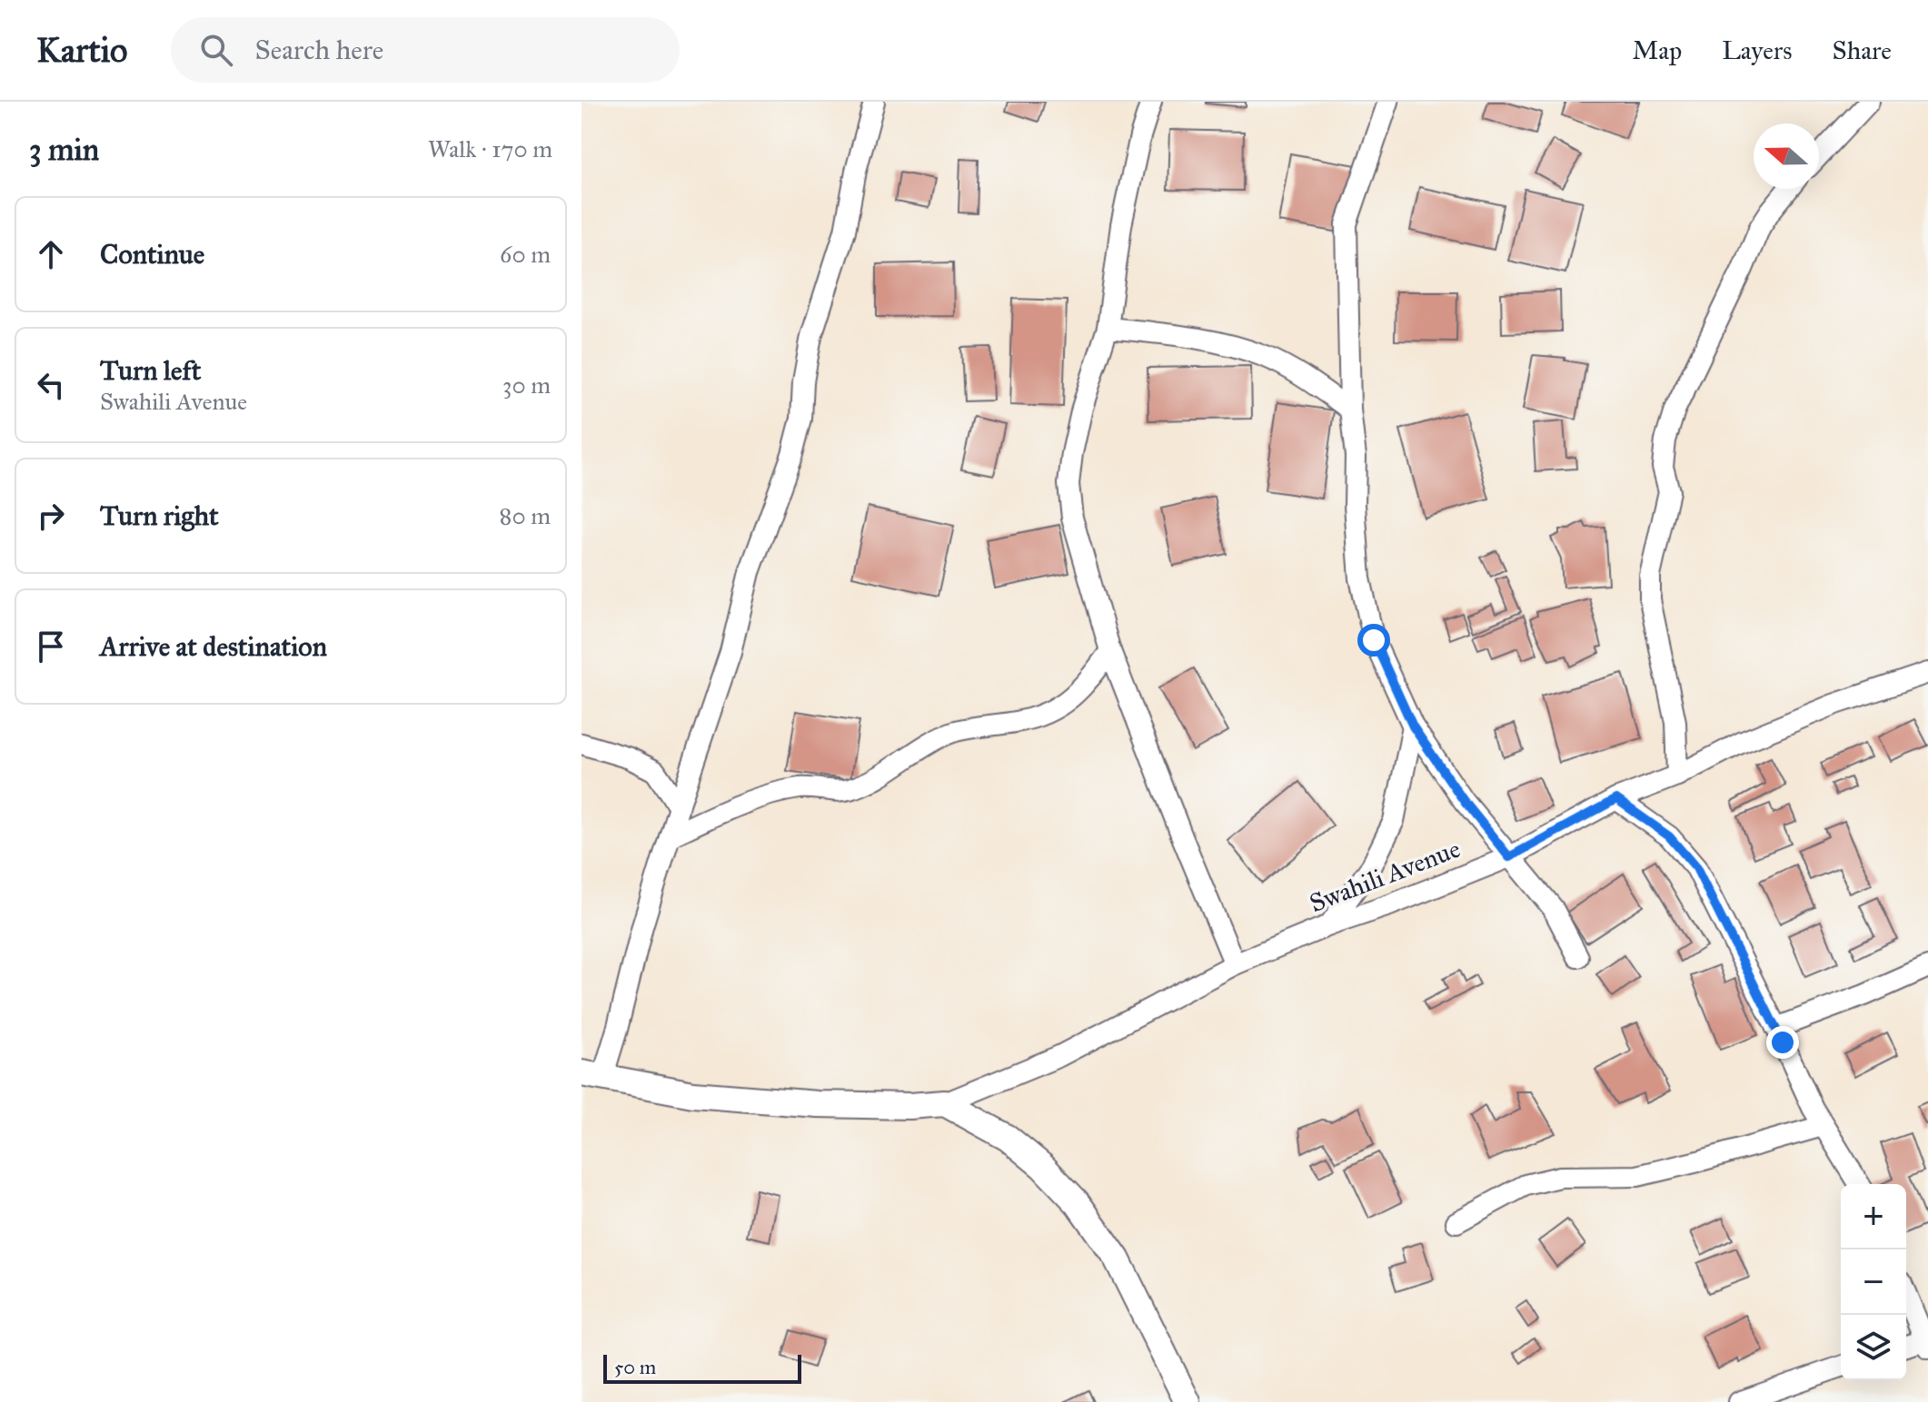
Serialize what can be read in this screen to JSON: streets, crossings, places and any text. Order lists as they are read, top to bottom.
{
  "streets": {
    "street": ["Swahili Avenue"]
  },
  "scale_bar": "50 m",
  "north": "left",
  "page": {
    "header": "Kartio",
    "search": "Search here",
    "nav": ["Map", "Layers", "Share"],
    "heading": ["3 min", "Walk · 170 m"],
    "list": [
      ["Continue", "60 m"],
      ["Turn left", "Swahili Avenue", "30 m"],
      ["Turn right", "80 m"],
      "Arrive at destination"
    ],
    "map_buttons": ["+", "−"],
    "scale": "50 m"
  }
}
